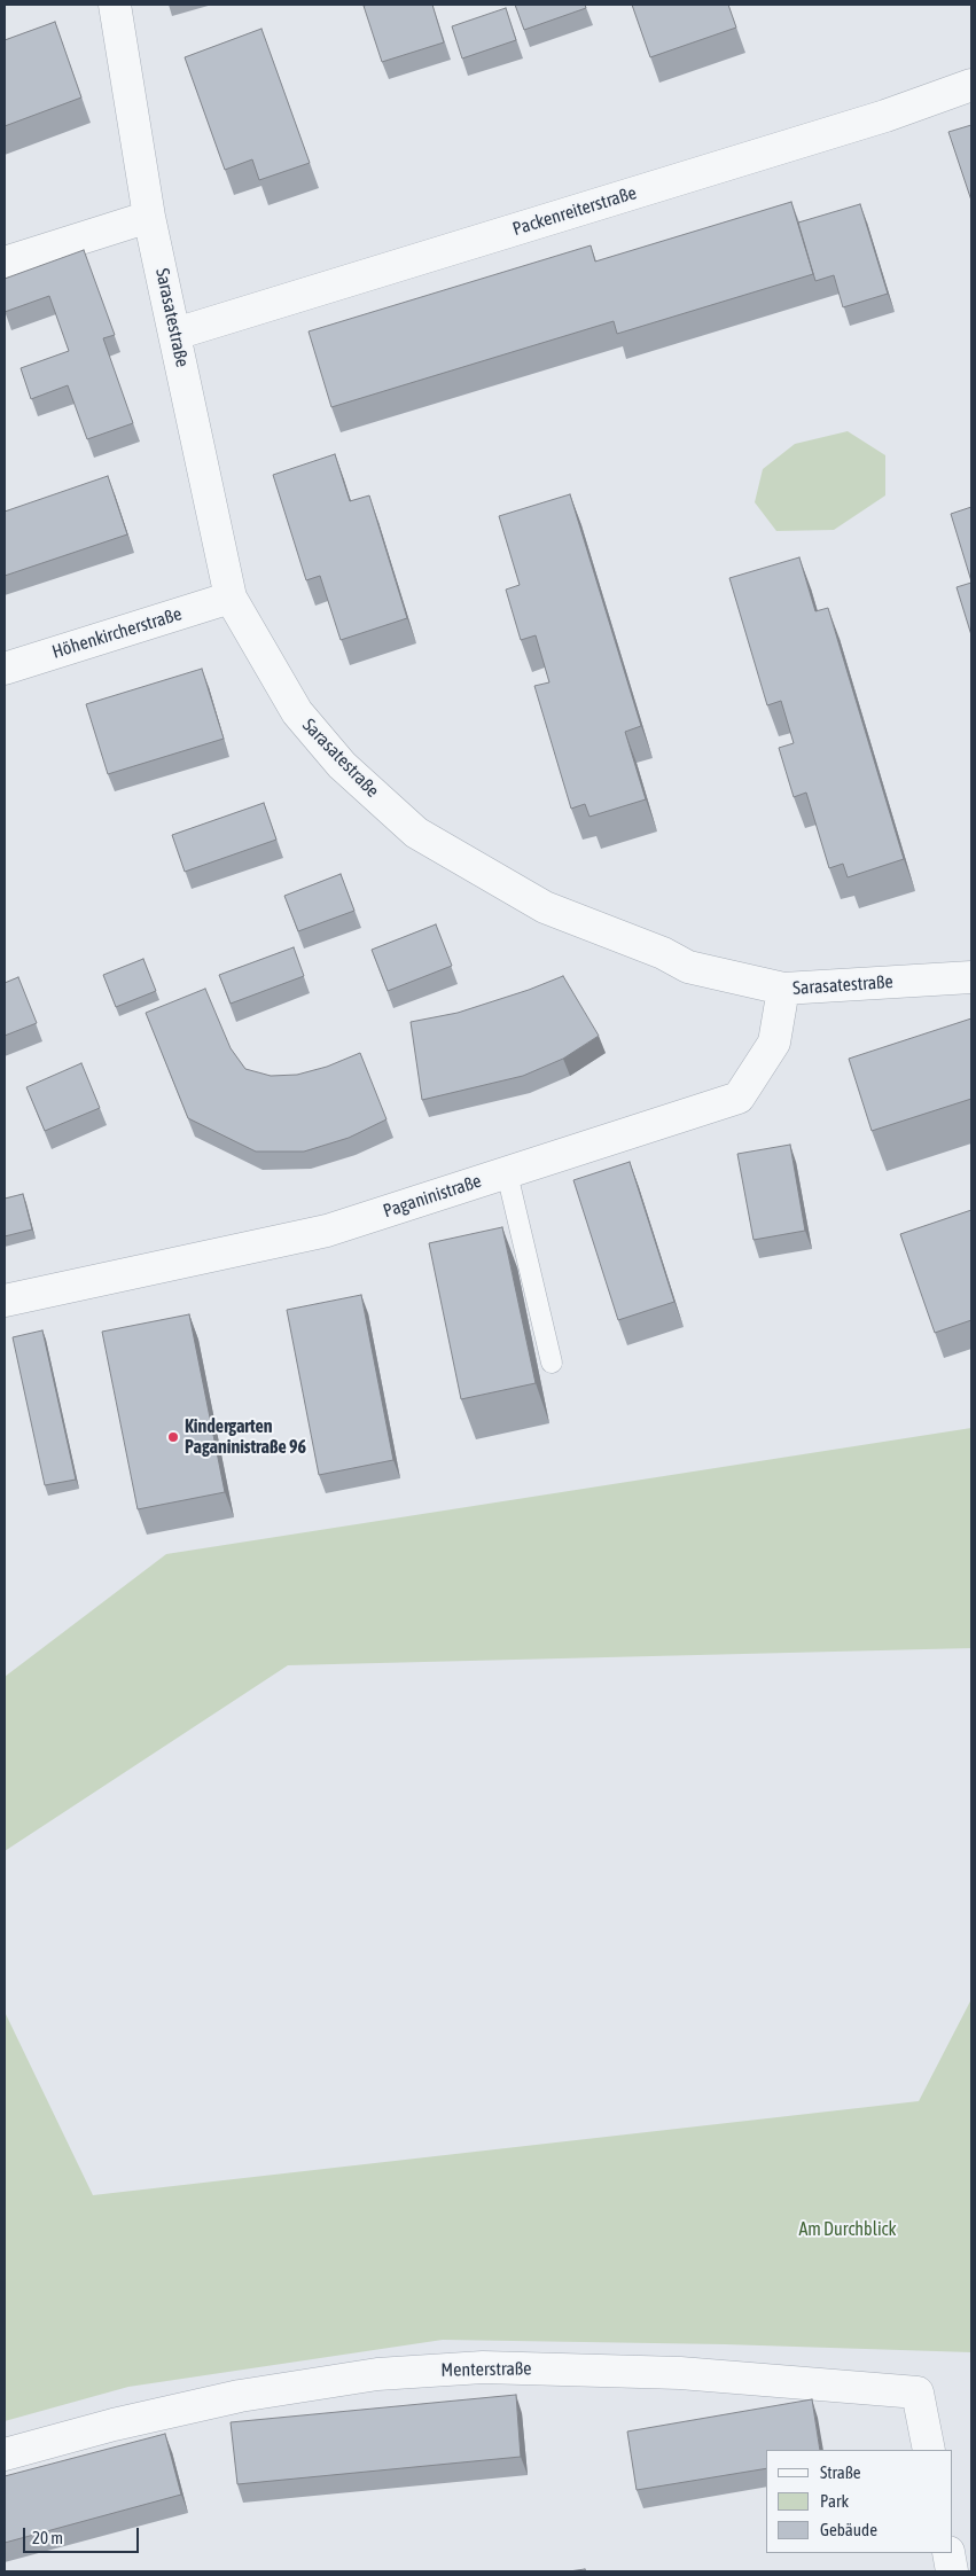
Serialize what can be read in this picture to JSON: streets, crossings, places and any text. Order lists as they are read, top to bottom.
{
  "streets": {
    "street": [
      "Packenreiterstraße",
      "Sarasatestraße",
      "Höhenkircherstraße",
      "Paganinistraße",
      "Menterstraße"
    ]
  },
  "crossings": [
    ["Packenreiterstraße", "Sarasatestraße"],
    ["Sarasatestraße", "Höhenkircherstraße"],
    ["Sarasatestraße", "Paganinistraße"]
  ],
  "parks": ["Am Durchblick"],
  "places": ["Kindergarten Paganinistraße 96"],
  "legend": ["Straße", "Park", "Gebäude"],
  "scale_bar": "20 m"
}
